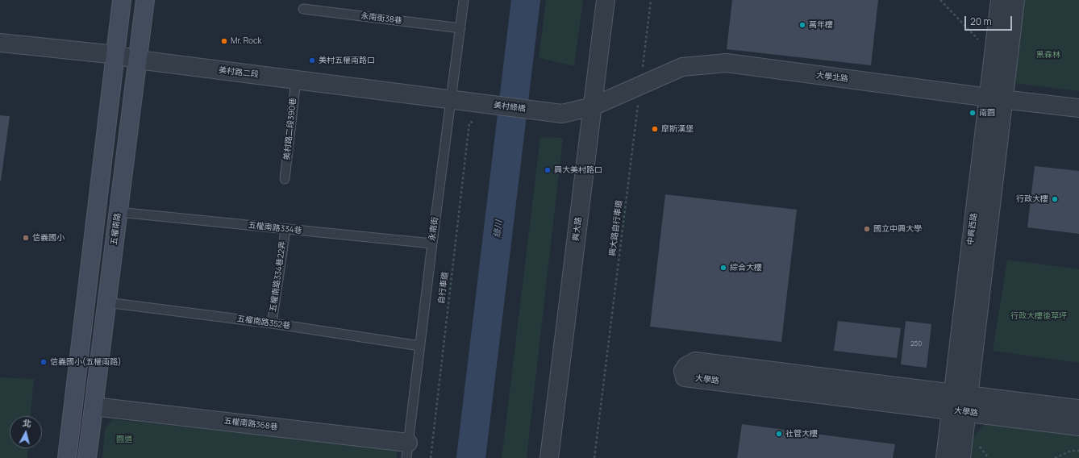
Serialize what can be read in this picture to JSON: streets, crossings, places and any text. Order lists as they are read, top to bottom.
{
  "streets": {
    "main road": ["五權南路"],
    "street": [
      "美村路二段",
      "大學北路",
      "美村綠橋",
      "興大路",
      "中興西路",
      "大學路",
      "五權南路368巷"
    ],
    "lane": [
      "永南街38巷",
      "美村路二段390巷",
      "五權南路334巷",
      "永南街",
      "五權南路334巷22弄",
      "五權南路352巷"
    ],
    "path": ["興大路自行車道", "自行車道"]
  },
  "crossings": [
    ["永南街38巷", "永南街"],
    ["美村路二段", "美村綠橋"],
    ["美村路二段", "美村路二段390巷"],
    ["美村路二段", "五權南路"],
    ["美村路二段", "永南街"],
    ["大學北路", "美村綠橋"],
    ["大學北路", "興大路自行車道"],
    ["大學北路", "興大路"],
    ["大學北路", "中興西路"],
    ["美村綠橋", "興大路"],
    ["五權南路334巷", "五權南路"],
    ["五權南路334巷", "永南街"],
    ["五權南路334巷", "五權南路334巷22弄"],
    ["五權南路", "五權南路352巷"],
    ["五權南路", "五權南路368巷"],
    ["永南街", "五權南路352巷"],
    ["永南街", "五權南路368巷"],
    ["中興西路", "大學路"],
    ["五權南路334巷22弄", "五權南路352巷"]
  ],
  "water": ["綠川"],
  "parks": ["黑森林", "行政大樓後草坪", "園道"],
  "places": [
    "萬年樓",
    "Mr. Rock",
    "美村五權南路口",
    "南園",
    "摩斯漢堡",
    "興大美村路口",
    "行政大樓",
    "國立中興大學",
    "信義國小",
    "綜合大樓",
    "信義國小(五權南路)",
    "社管大樓"
  ],
  "house_numbers": ["250"],
  "scale_bar": "20 m",
  "north": "top"
}
